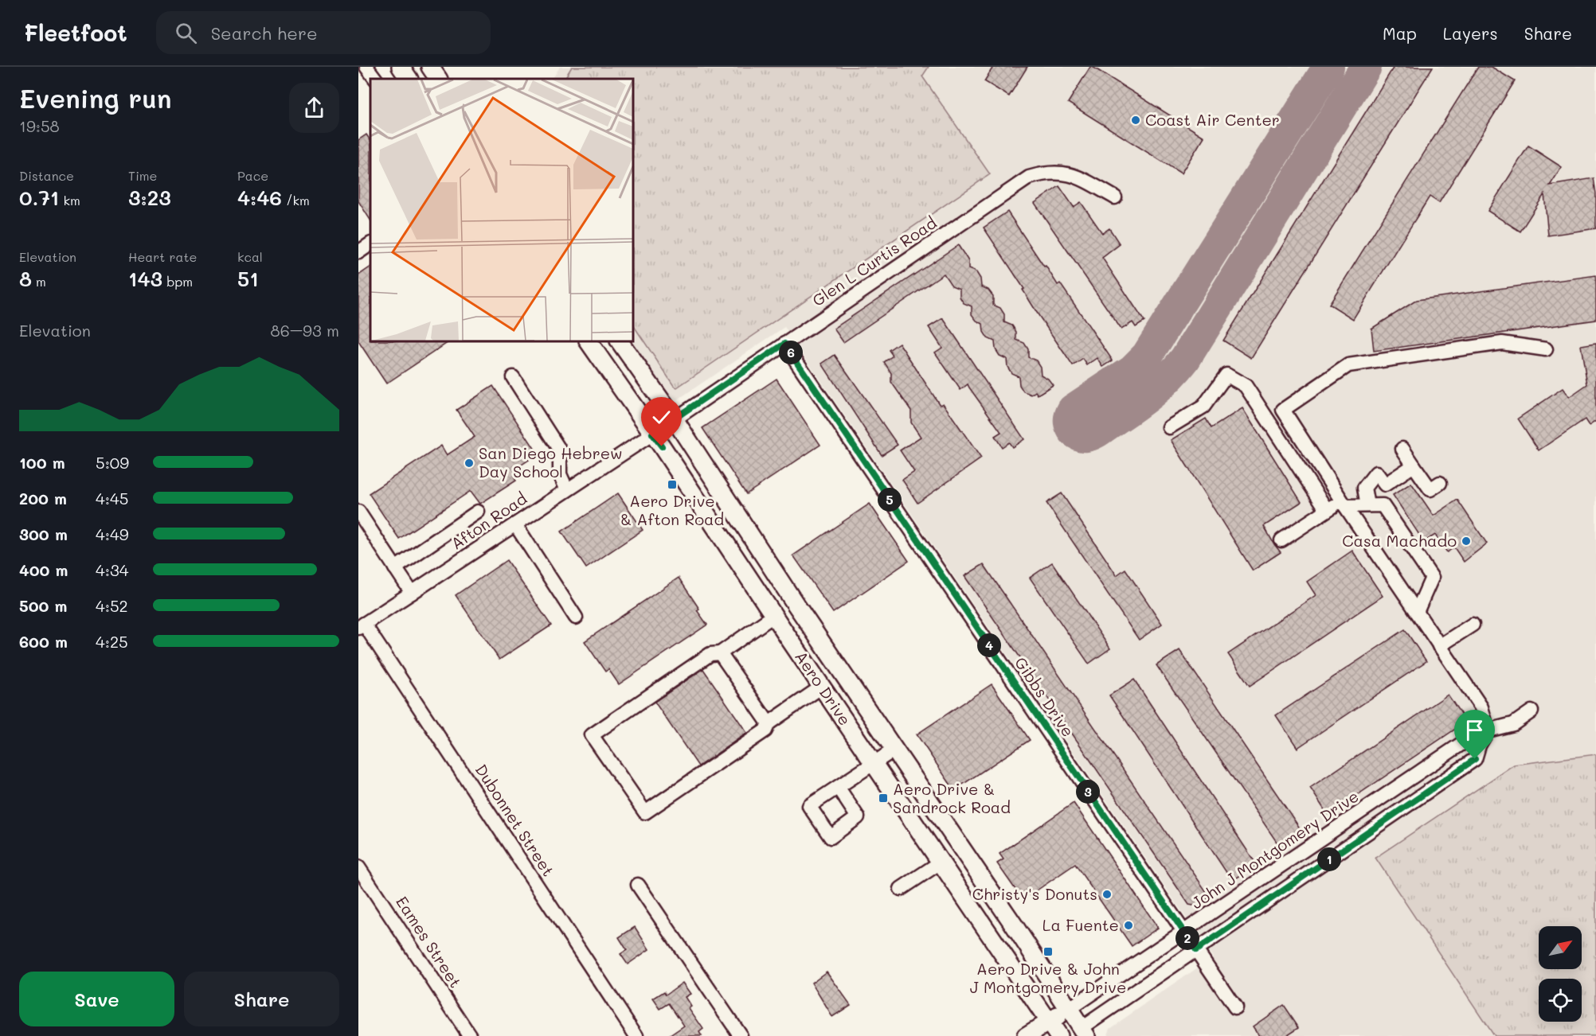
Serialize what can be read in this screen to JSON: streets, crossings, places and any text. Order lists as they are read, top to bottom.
{
  "streets": {
    "main road": ["Aero Drive"],
    "street": [
      "Glen L Curtis Road",
      "Afton Road",
      "Gibbs Drive",
      "Dubonnet Street",
      "John J Montgomery Drive",
      "Eames Street"
    ]
  },
  "crossings": [
    ["Glen L Curtis Road", "Afton Road"],
    ["Glen L Curtis Road", "Aero Drive"],
    ["Glen L Curtis Road", "Gibbs Drive"],
    ["Afton Road", "Aero Drive"],
    ["Afton Road", "Dubonnet Street"],
    ["Aero Drive", "John J Montgomery Drive"],
    ["Gibbs Drive", "John J Montgomery Drive"]
  ],
  "places": {
    "other": [
      "Coast Air Center",
      "San Diego Hebrew Day School",
      "Casa Machado",
      "Christy's Donuts",
      "La Fuente"
    ],
    "transit": ["Aero Drive & Afton Road", "Aero Drive & Sandrock Road", "Aero Drive & John J Montgomery Drive"]
  },
  "north": "top right",
  "page": {
    "header": "Fleetfoot",
    "search": "Search here",
    "nav": ["Map", "Layers", "Share"],
    "heading": ["Evening run", "19:58"],
    "stats": [
      ["Distance", "0.71 km"],
      ["Time", "3:23"],
      ["Pace", "4:46 /km"],
      ["Elevation", "8 m"],
      ["Heart rate", "143 bpm"],
      ["kcal", "51"]
    ],
    "chart": ["Elevation", "86–93 m"],
    "pins": [
      "6",
      "5",
      "4",
      "3",
      "1",
      "2"
    ],
    "list": [
      {
        "name": "100 m",
        "note": "5:09"
      },
      {
        "name": "200 m",
        "note": "4:45"
      },
      {
        "name": "300 m",
        "note": "4:49"
      },
      {
        "name": "400 m",
        "note": "4:34"
      },
      {
        "name": "500 m",
        "note": "4:52"
      },
      {
        "name": "600 m",
        "note": "4:25"
      }
    ],
    "buttons": ["Save", "Share"]
  }
}
